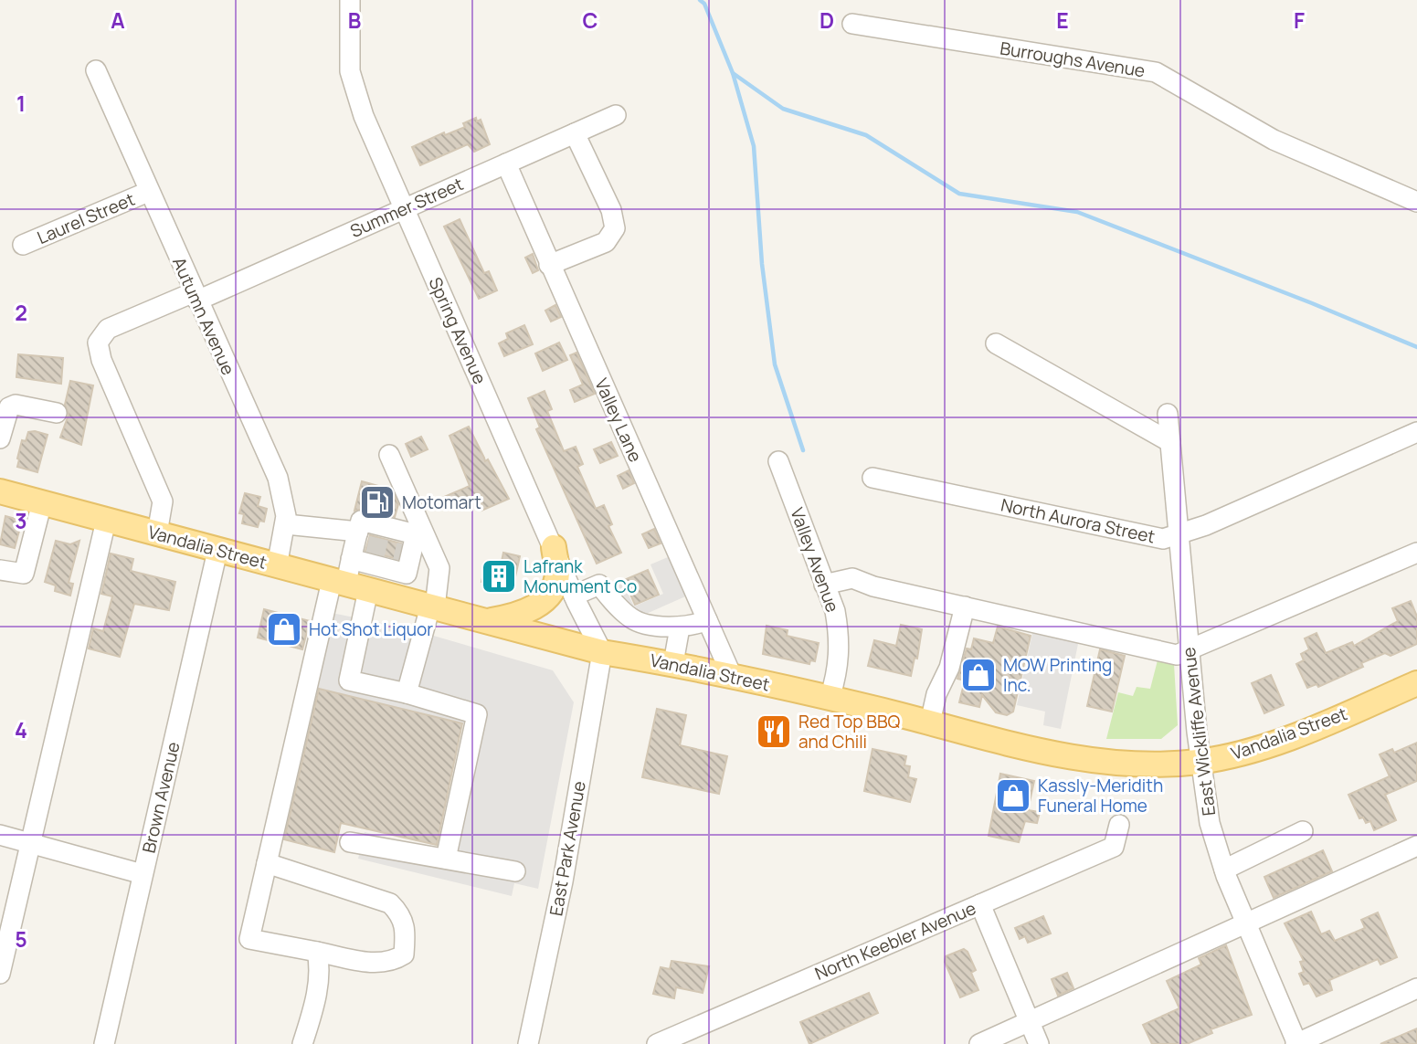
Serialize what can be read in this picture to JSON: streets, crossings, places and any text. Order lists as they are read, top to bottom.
{
  "streets": {
    "main road": ["Vandalia Street"],
    "street": [
      "Burroughs Avenue",
      "Summer Street",
      "Laurel Street",
      "Autumn Avenue",
      "Spring Avenue",
      "Valley Lane",
      "North Aurora Street",
      "Valley Avenue",
      "East Wickliffe Avenue",
      "Brown Avenue",
      "East Park Avenue",
      "North Keebler Avenue"
    ]
  },
  "crossings": [
    ["Summer Street", "Autumn Avenue"],
    ["Summer Street", "Spring Avenue"],
    ["Summer Street", "Valley Lane"],
    ["Summer Street", "Vandalia Street"],
    ["Laurel Street", "Autumn Avenue"],
    ["Autumn Avenue", "Vandalia Street"],
    ["Spring Avenue", "Vandalia Street"],
    ["Spring Avenue", "East Park Avenue"],
    ["Valley Lane", "Vandalia Street"],
    ["North Aurora Street", "East Wickliffe Avenue"],
    ["Vandalia Street", "Valley Avenue"],
    ["Vandalia Street", "East Wickliffe Avenue"],
    ["Vandalia Street", "Brown Avenue"],
    ["Vandalia Street", "East Park Avenue"]
  ],
  "places": {
    "fuel station": ["Motomart"],
    "building": ["Lafrank Monument Co"],
    "shop": ["Hot Shot Liquor", "MOW Printing Inc.", "Kassly-Meridith Funeral Home"],
    "restaurant": ["Red Top BBQ and Chili"]
  },
  "grid": {
    "columns": [
      "A",
      "B",
      "C",
      "D",
      "E",
      "F"
    ],
    "rows": [
      "1",
      "2",
      "3",
      "4",
      "5"
    ]
  }
}
